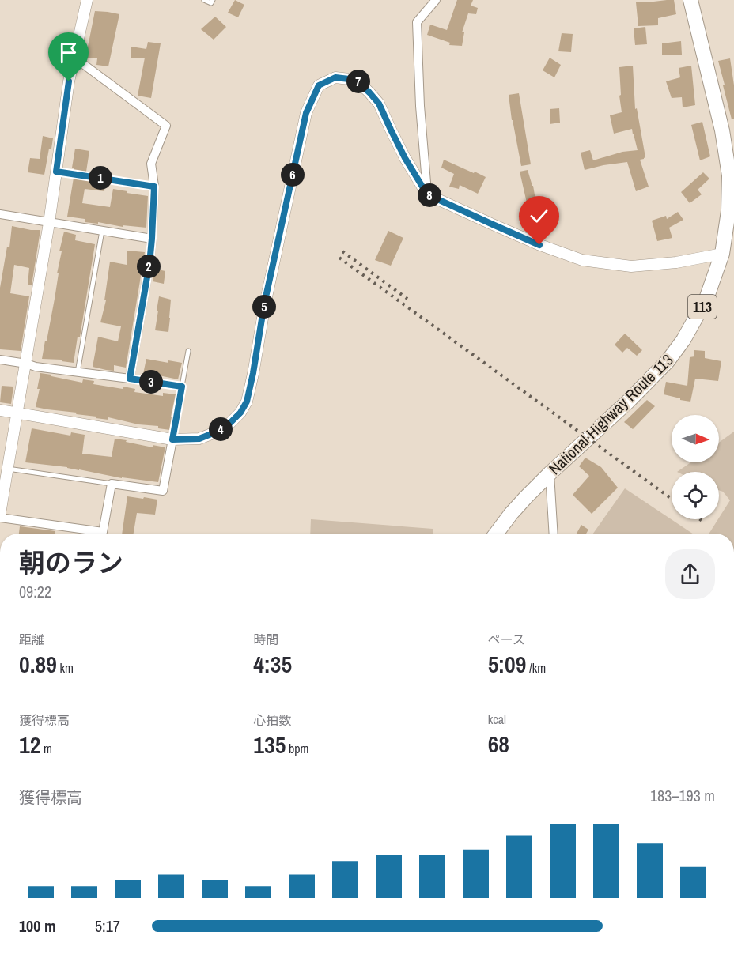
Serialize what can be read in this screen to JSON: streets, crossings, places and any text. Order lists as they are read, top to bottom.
{
  "streets": {
    "highway": ["113", "National Highway Route 113"]
  },
  "north": "right",
  "page": {
    "pins": [
      "7",
      "6",
      "1",
      "8",
      "2",
      "5",
      "3",
      "4"
    ],
    "heading": ["朝のラン", "09:22"],
    "stats": [
      ["距離", "0.89 km"],
      ["時間", "4:35"],
      ["ペース", "5:09 /km"],
      ["獲得標高", "12 m"],
      ["心拍数", "135 bpm"],
      ["kcal", "68"]
    ],
    "chart": ["獲得標高", "183–193 m"],
    "list": [
      {
        "name": "100 m",
        "note": "5:17"
      }
    ]
  }
}
